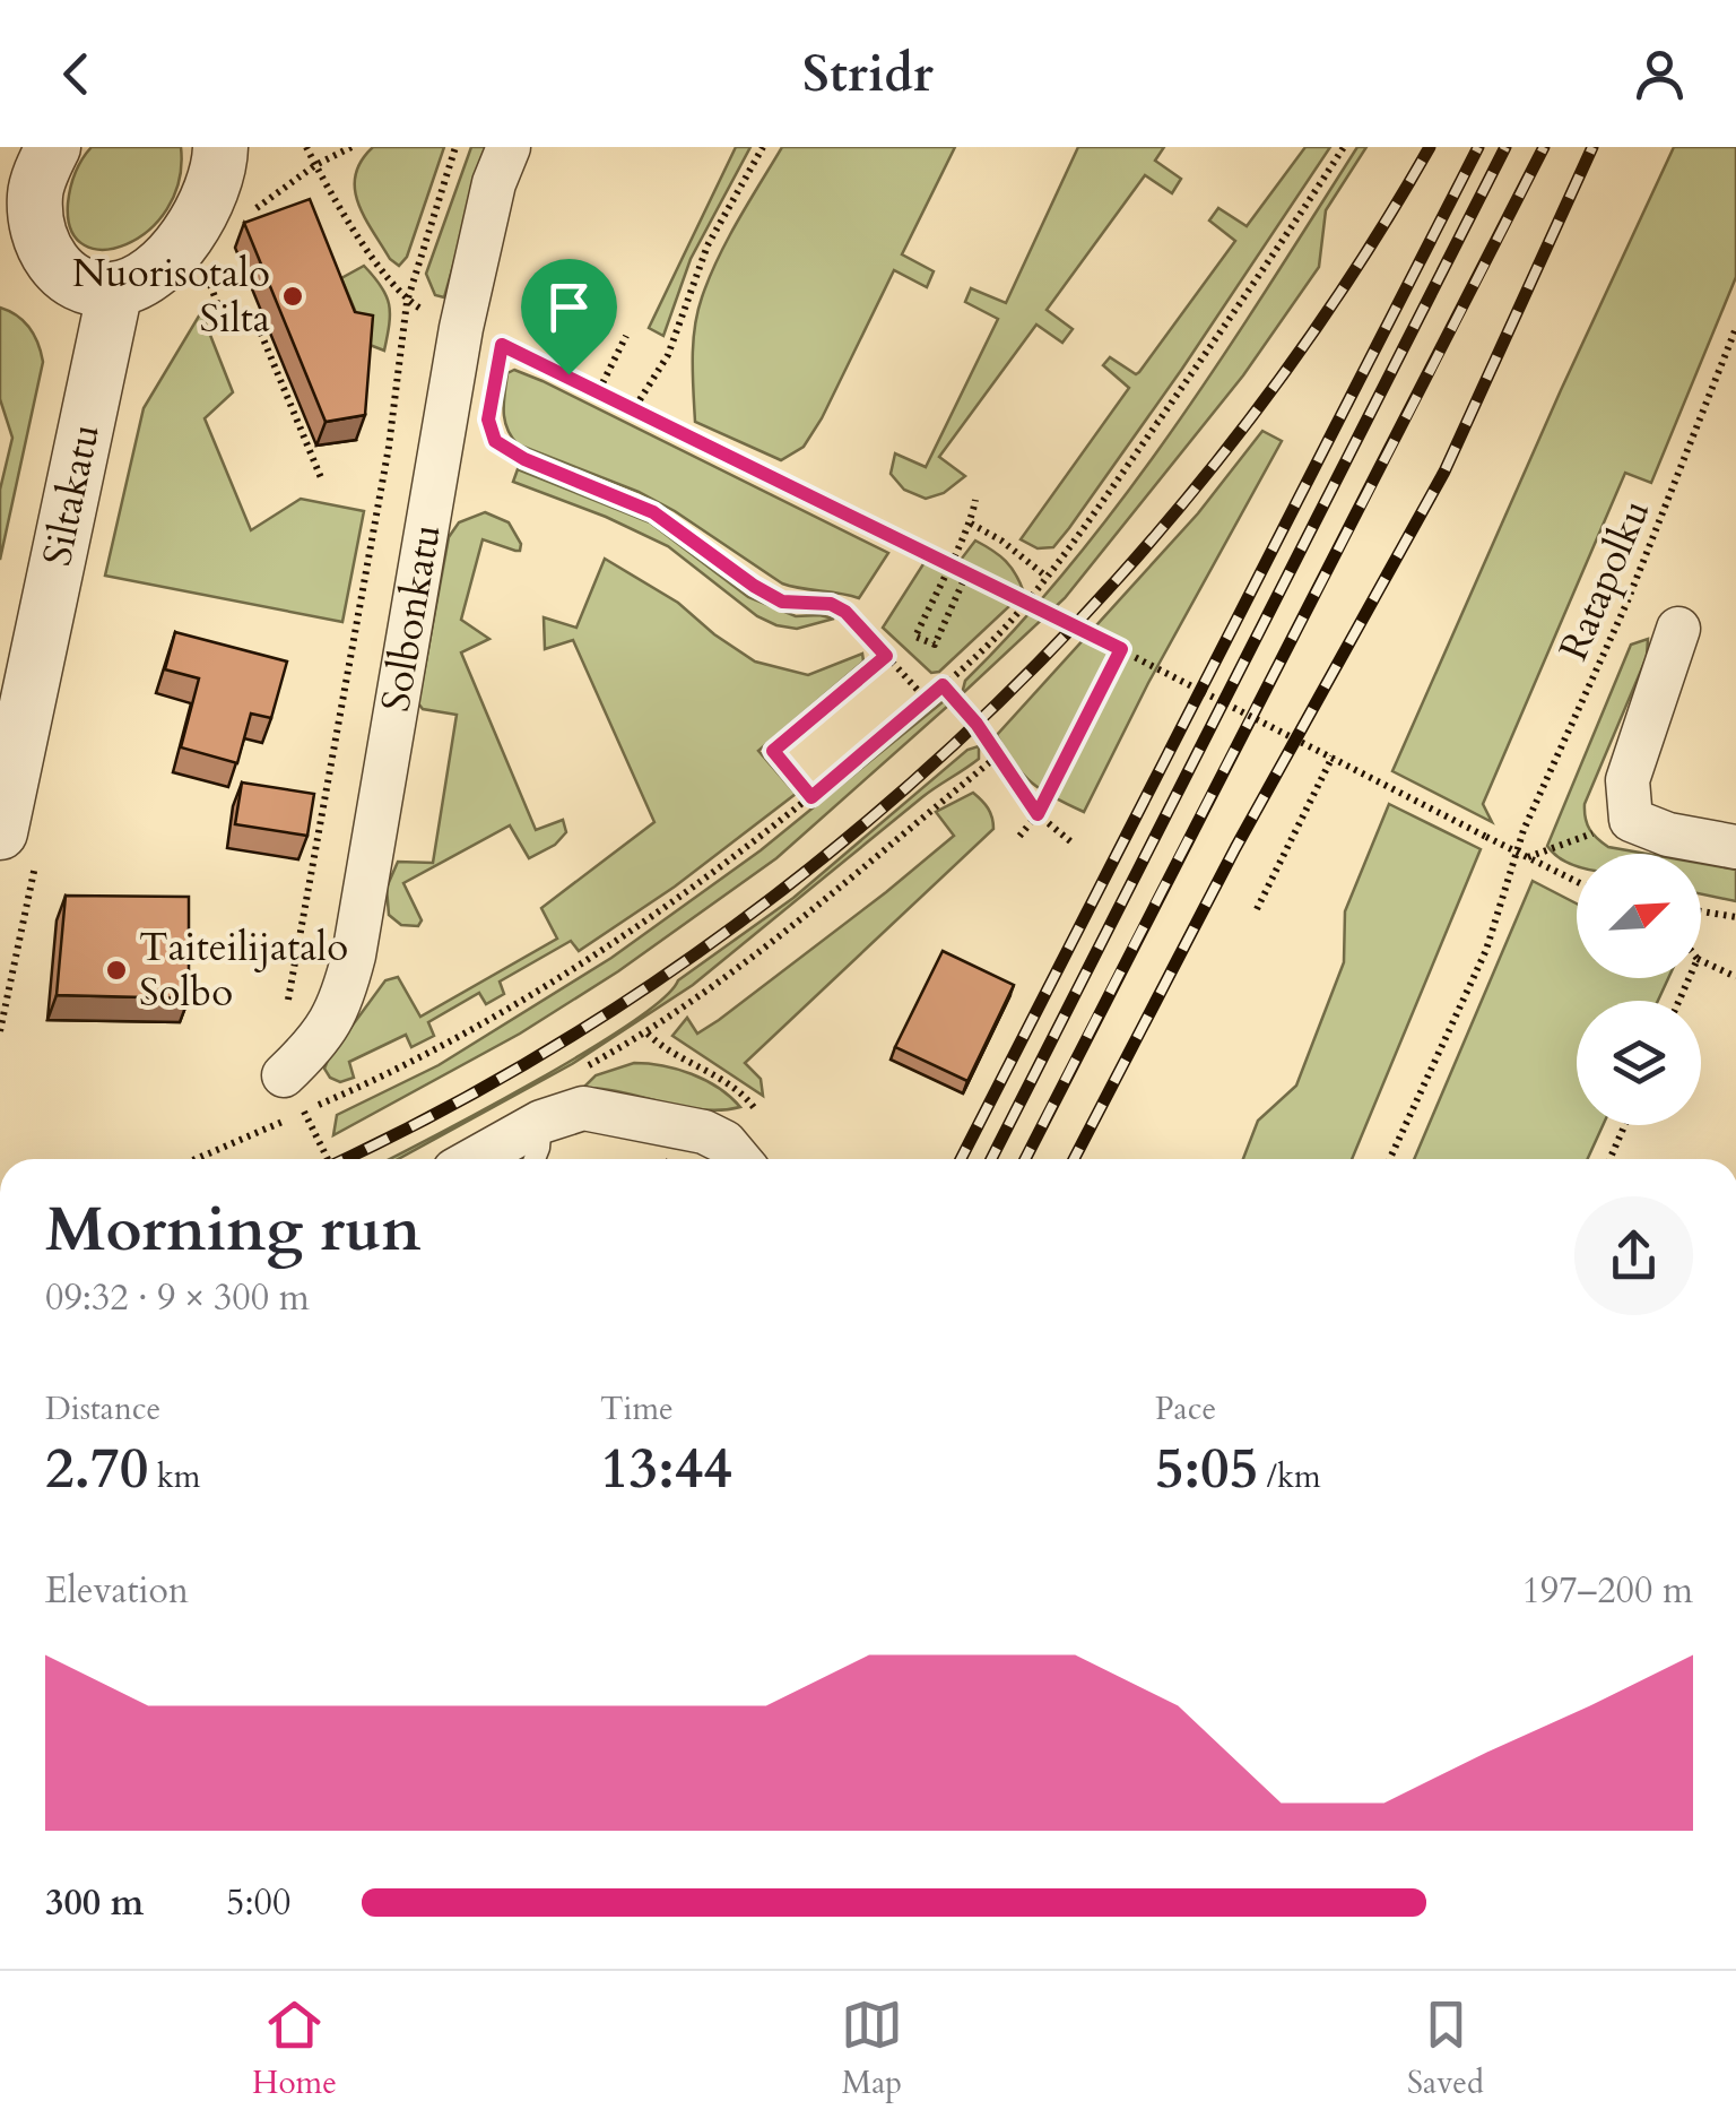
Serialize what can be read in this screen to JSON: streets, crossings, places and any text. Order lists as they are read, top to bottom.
{
  "streets": {
    "street": ["Siltakatu", "Solbonkatu"],
    "path": ["Ratapolku"]
  },
  "places": ["Nuorisotalo Silta", "Taiteilijatalo Solbo"],
  "north": "top right",
  "page": {
    "header": "Stridr",
    "heading": ["Morning run", "09:32 · 9 × 300 m"],
    "stats": [
      ["Distance", "2.70 km"],
      ["Time", "13:44"],
      ["Pace", "5:05 /km"]
    ],
    "chart": ["Elevation", "197–200 m"],
    "list": [
      {
        "name": "300 m",
        "note": "5:00"
      }
    ],
    "tabs": ["Home", "Map", "Saved"]
  }
}
